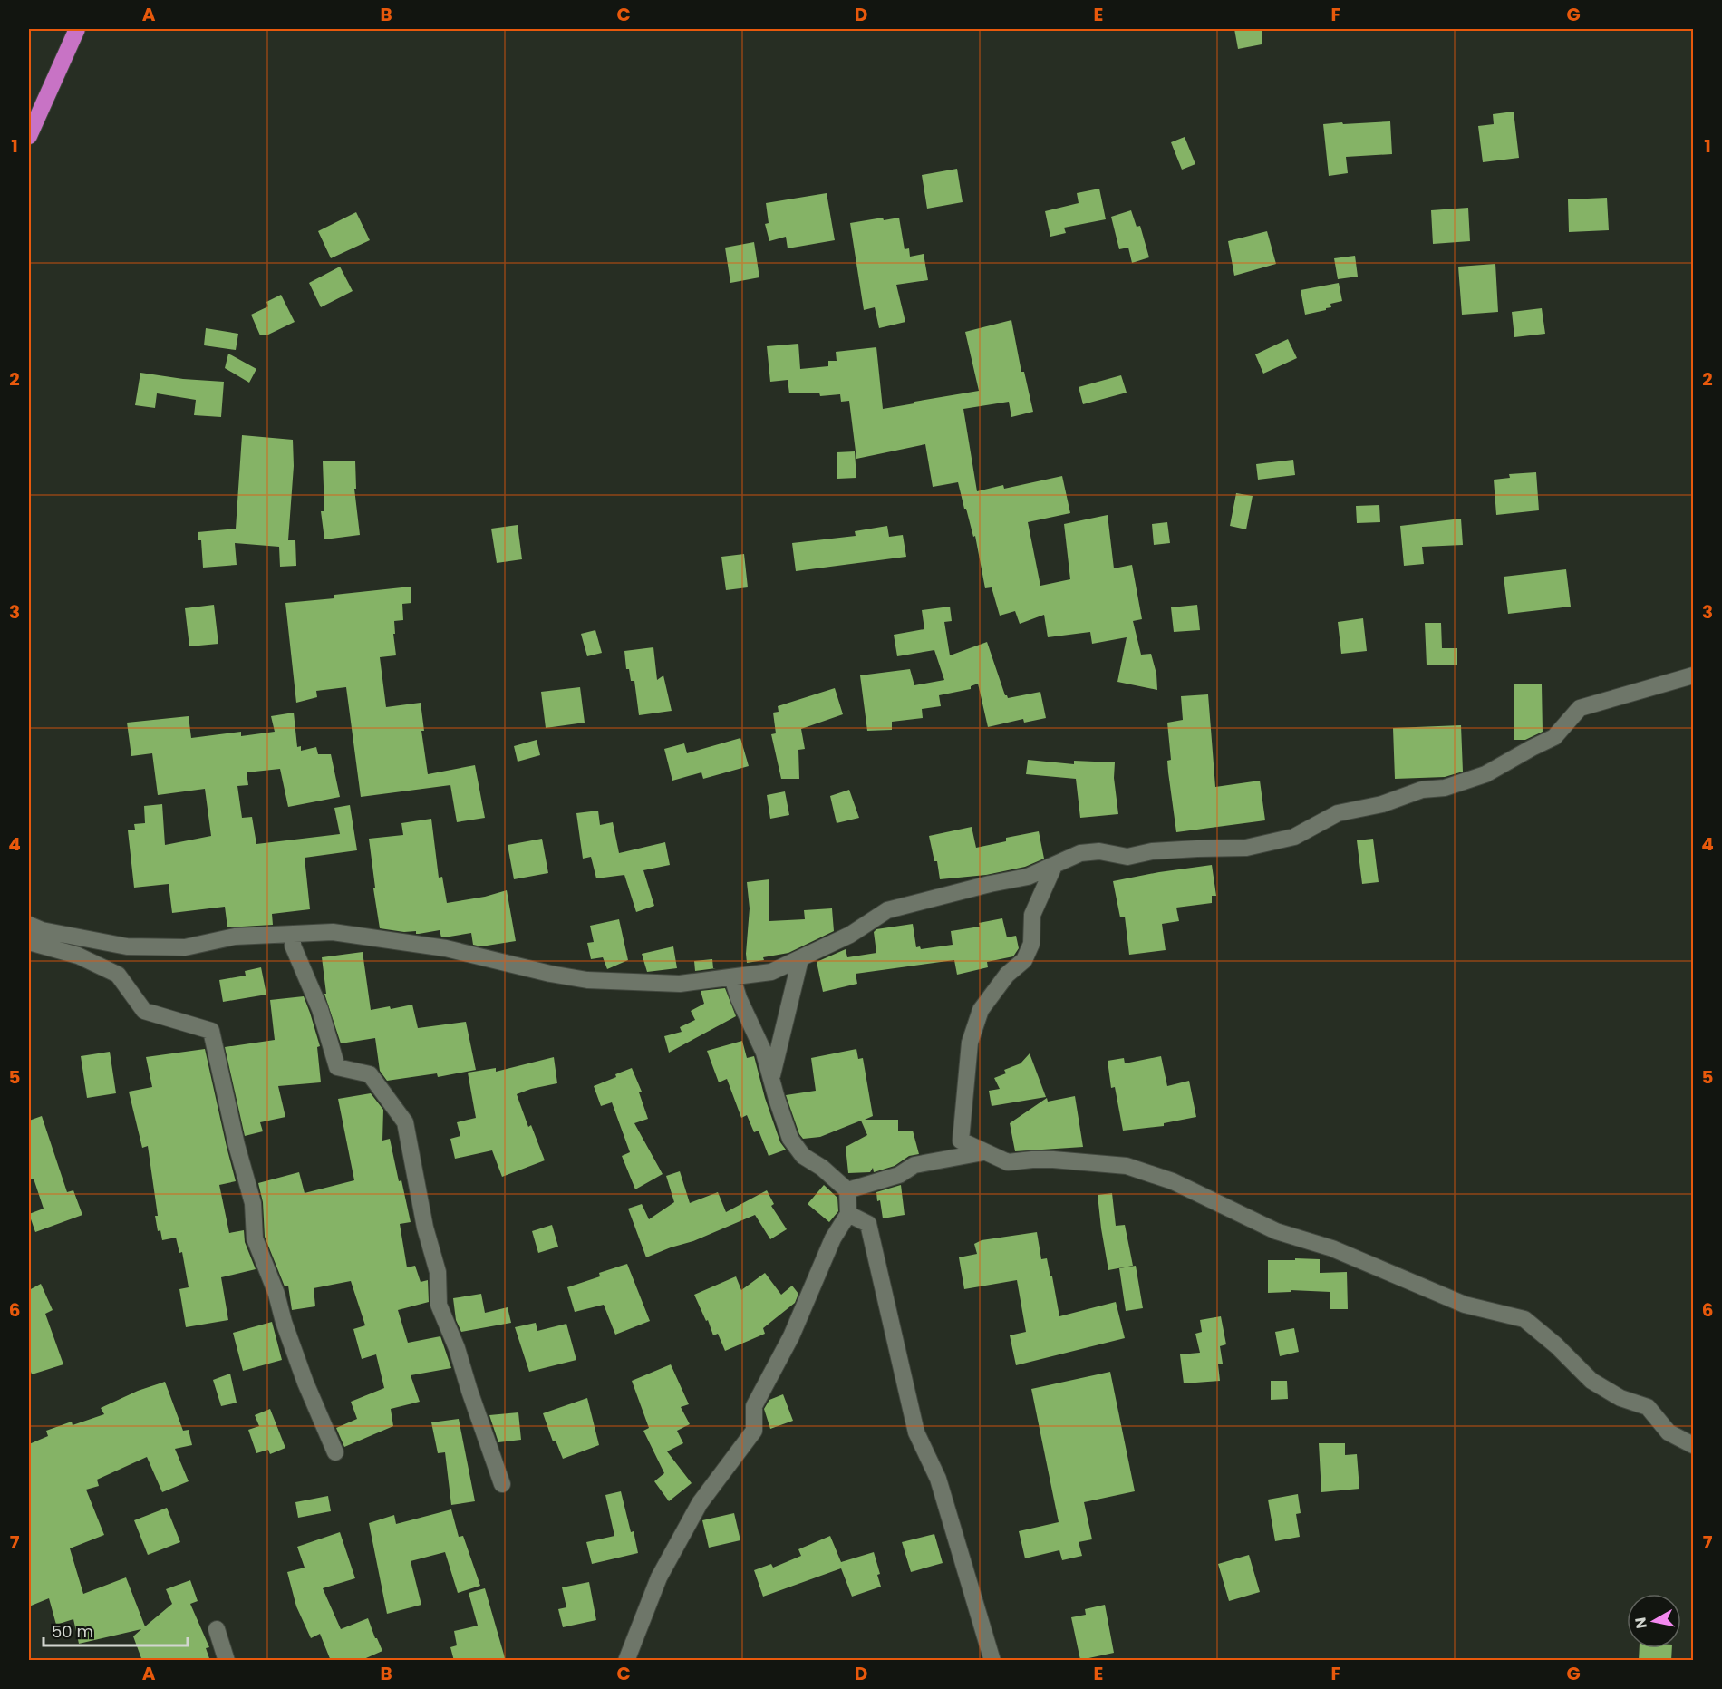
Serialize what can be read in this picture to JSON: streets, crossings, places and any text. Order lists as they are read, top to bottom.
{
  "scale_bar": "50 m",
  "north": "left",
  "grid": {
    "columns": [
      "A",
      "B",
      "C",
      "D",
      "E",
      "F",
      "G"
    ],
    "rows": [
      "1",
      "2",
      "3",
      "4",
      "5",
      "6",
      "7"
    ]
  }
}
